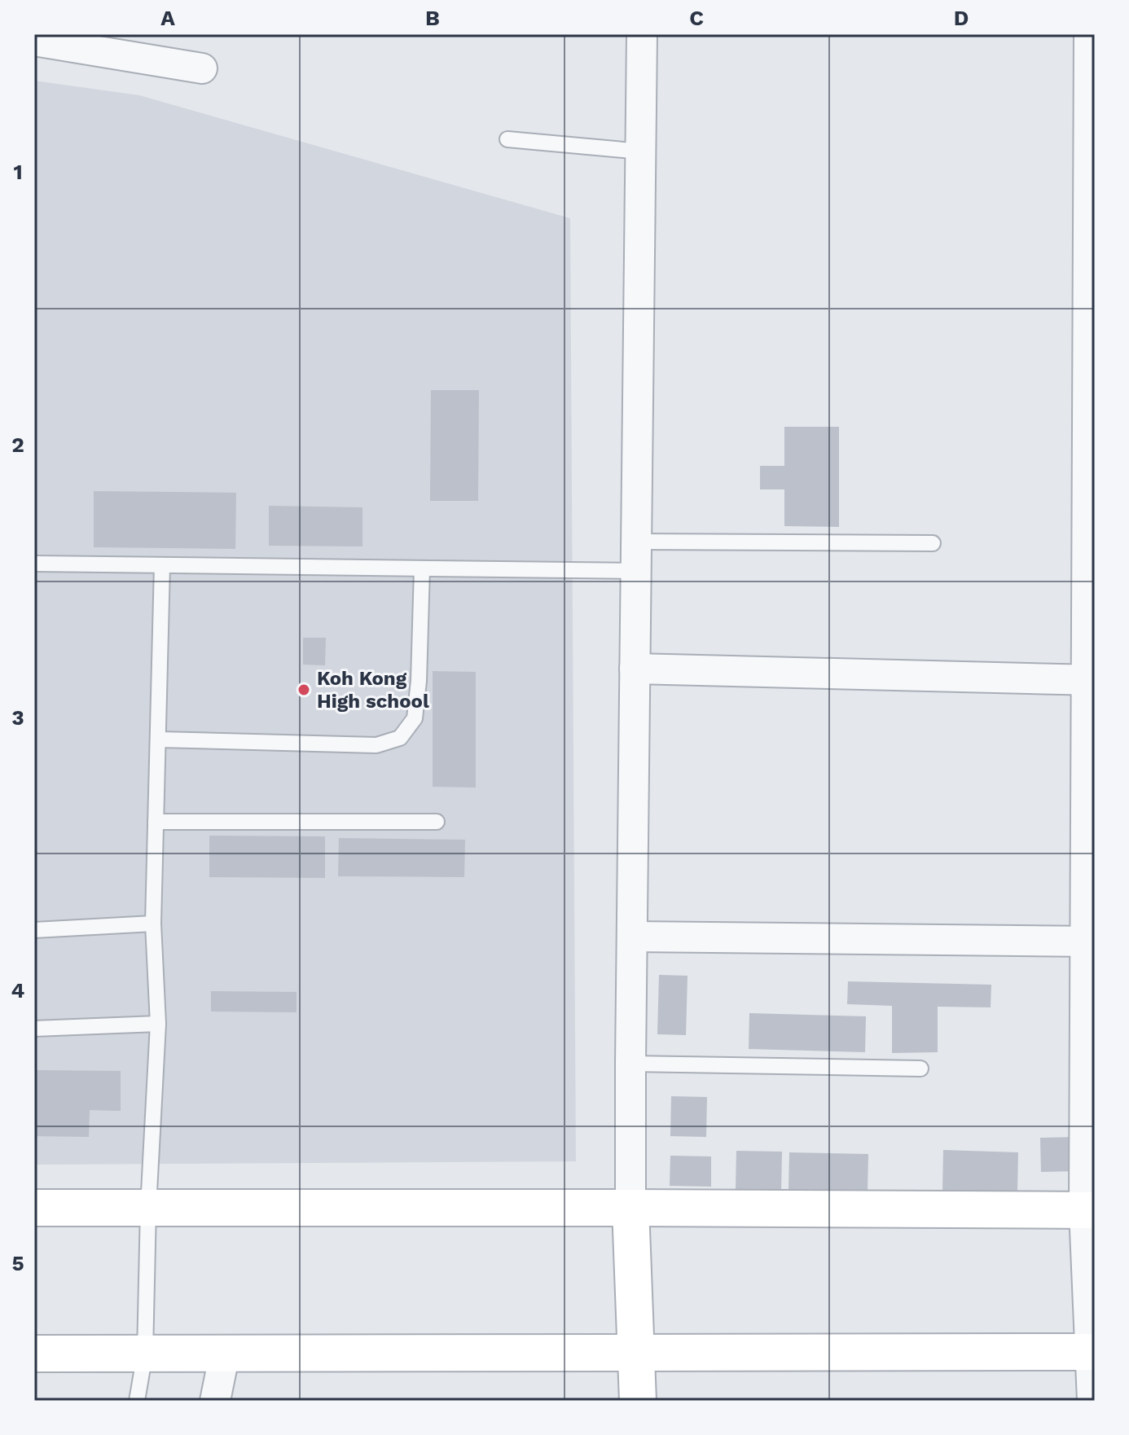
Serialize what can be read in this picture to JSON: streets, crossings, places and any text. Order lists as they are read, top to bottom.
{
  "places": ["Koh Kong High school"],
  "grid": {
    "columns": [
      "A",
      "B",
      "C",
      "D"
    ],
    "rows": [
      "1",
      "2",
      "3",
      "4",
      "5"
    ]
  }
}
